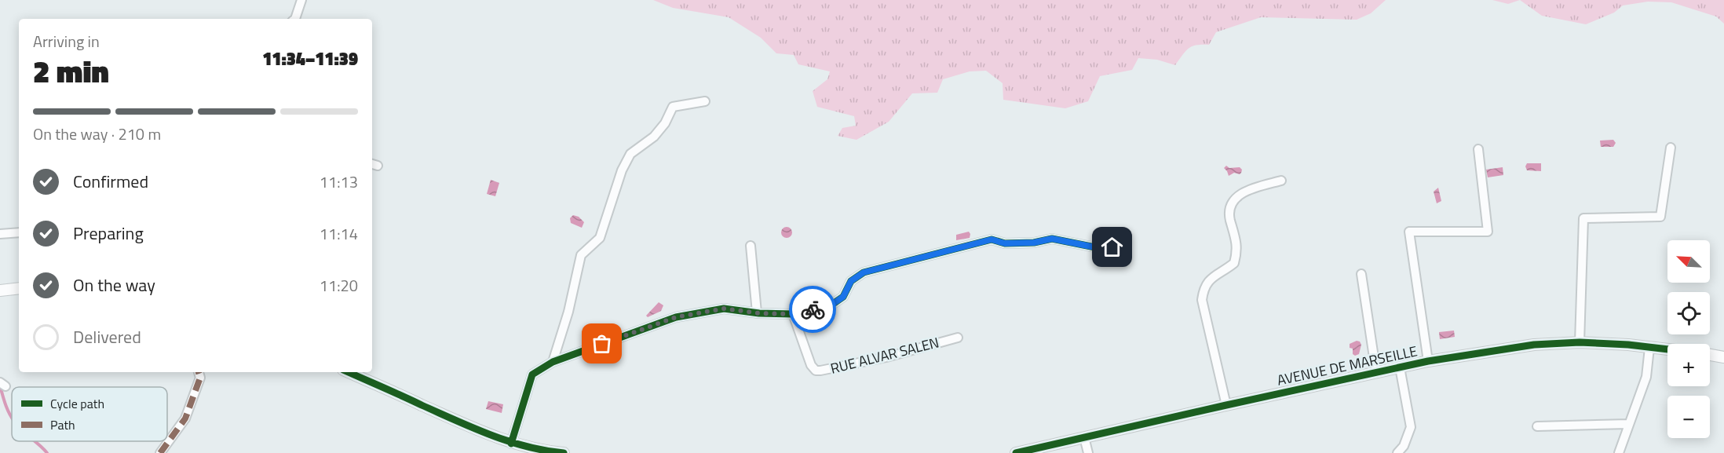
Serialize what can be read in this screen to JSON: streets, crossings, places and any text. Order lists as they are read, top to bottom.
{
  "streets": {
    "street": ["RUE ALVAR SALEN", "AVENUE DE MARSEILLE"]
  },
  "legend": ["Cycle path", "Path"],
  "north": "top left",
  "page": {
    "heading": ["2 min", "Arriving in", "11:34–11:39"],
    "bar": "On the way · 210 m",
    "list": [
      ["Confirmed", "11:13"],
      ["Preparing", "11:14"],
      ["On the way", "11:20"],
      "Delivered"
    ],
    "map_buttons": ["+", "−"]
  }
}
